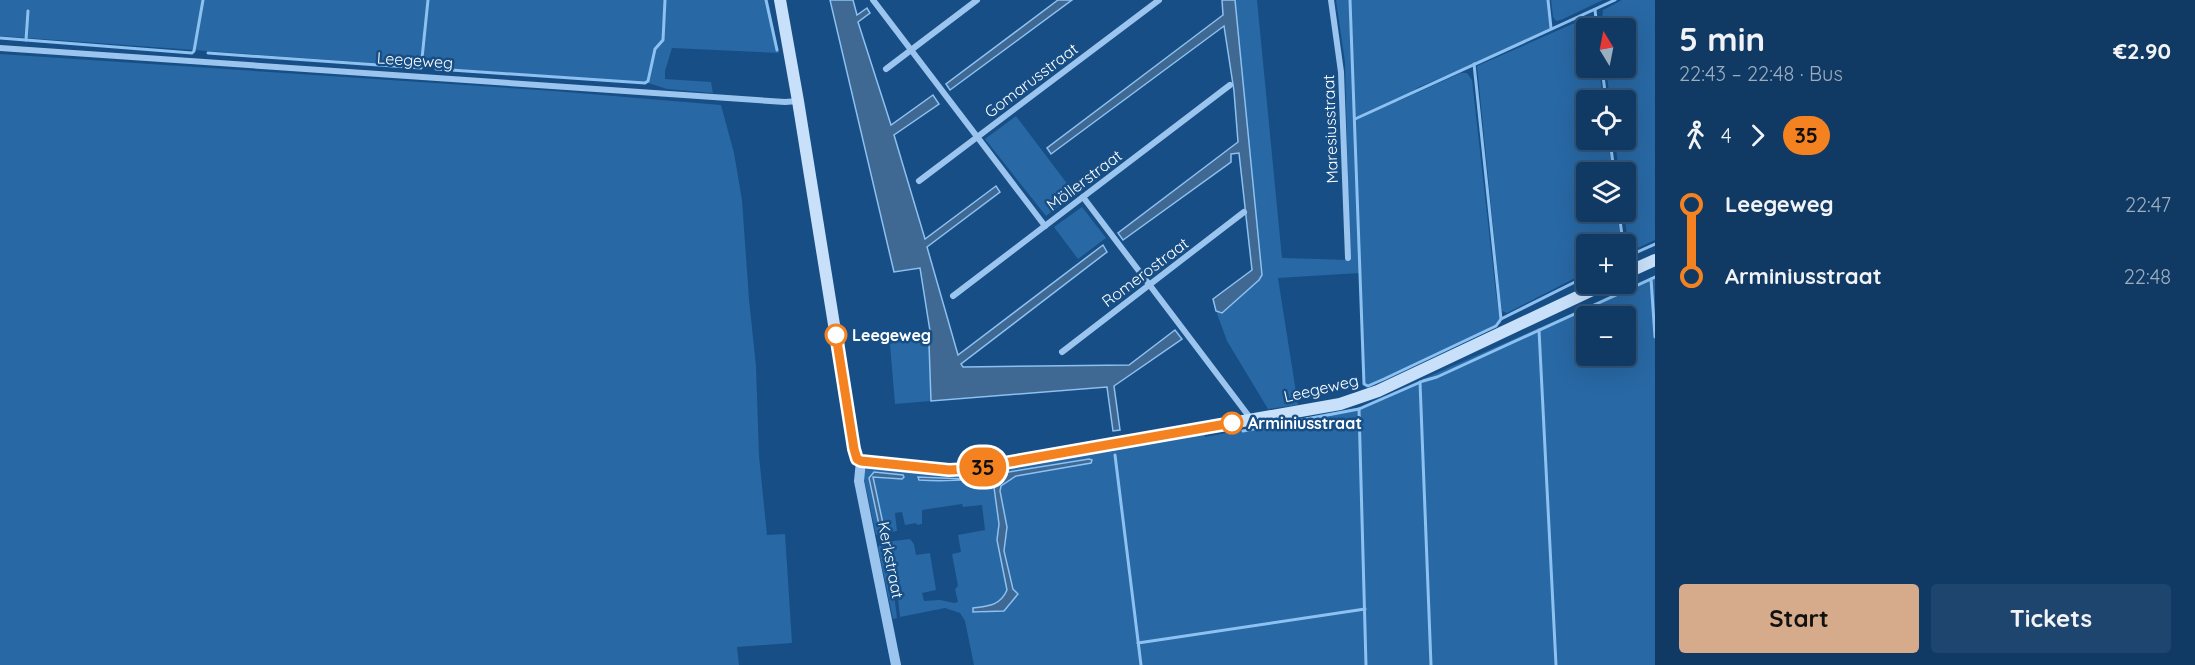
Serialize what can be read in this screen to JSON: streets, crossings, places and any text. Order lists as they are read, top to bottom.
{
  "streets": {
    "main road": ["Leegeweg"],
    "street": [
      "Gomarusstraat",
      "Maresiusstraat",
      "Möllerstraat",
      "Romerostraat",
      "Kerkstraat"
    ]
  },
  "crossings": [
    ["Leegeweg", "Kerkstraat"]
  ],
  "places": ["Leegeweg", "Arminiusstraat"],
  "lines": ["bus line 35"],
  "north": "top",
  "page": {
    "on_map": "35",
    "heading": ["5 min", "22:43 – 22:48 · Bus", "€2.90"],
    "map_buttons": ["+", "−"],
    "legs": ["4", "35"],
    "list": [
      {
        "name": "Leegeweg",
        "value": "22:47"
      },
      {
        "name": "Arminiusstraat",
        "value": "22:48"
      }
    ],
    "buttons": ["Start", "Tickets"]
  }
}
